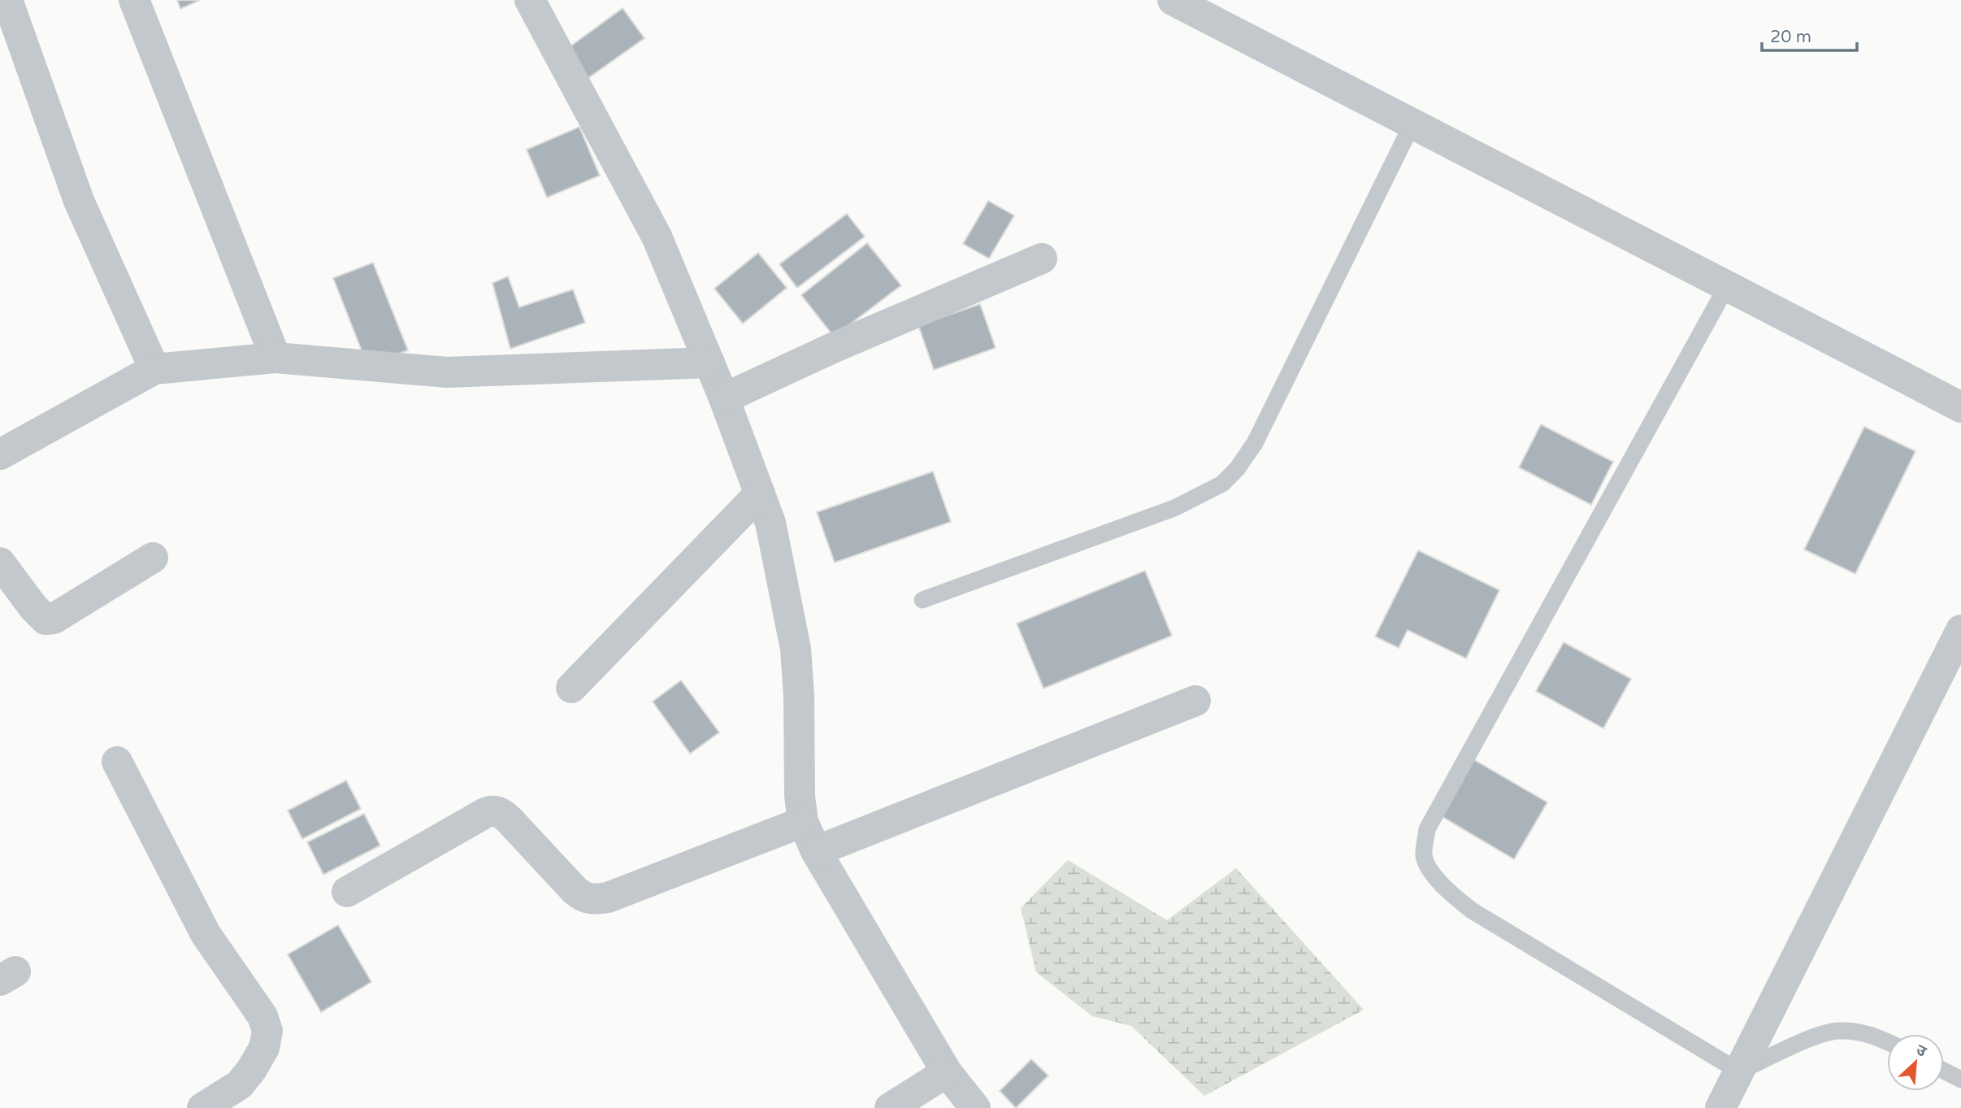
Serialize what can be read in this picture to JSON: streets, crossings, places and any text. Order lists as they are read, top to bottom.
{
  "scale_bar": "20 m",
  "north": "top right"
}
